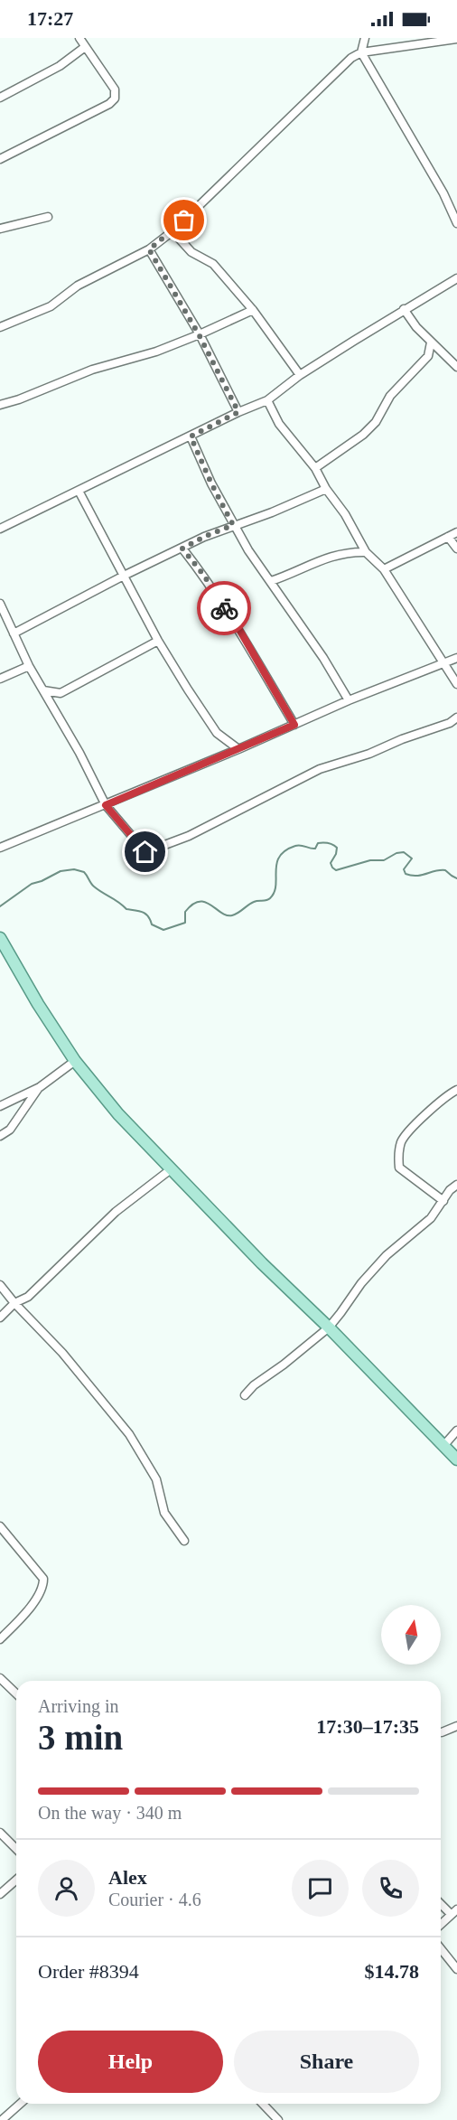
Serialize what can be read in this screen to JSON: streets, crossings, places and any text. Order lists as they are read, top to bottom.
{
  "north": "top",
  "page": {
    "status": "17:27",
    "heading": ["3 min", "Arriving in", "17:30–17:35"],
    "panel": [
      "Alex",
      "Courier · 4.6",
      "Order #8394",
      "$14.78"
    ],
    "bar": "On the way · 340 m",
    "buttons": ["Help", "Share"]
  }
}
